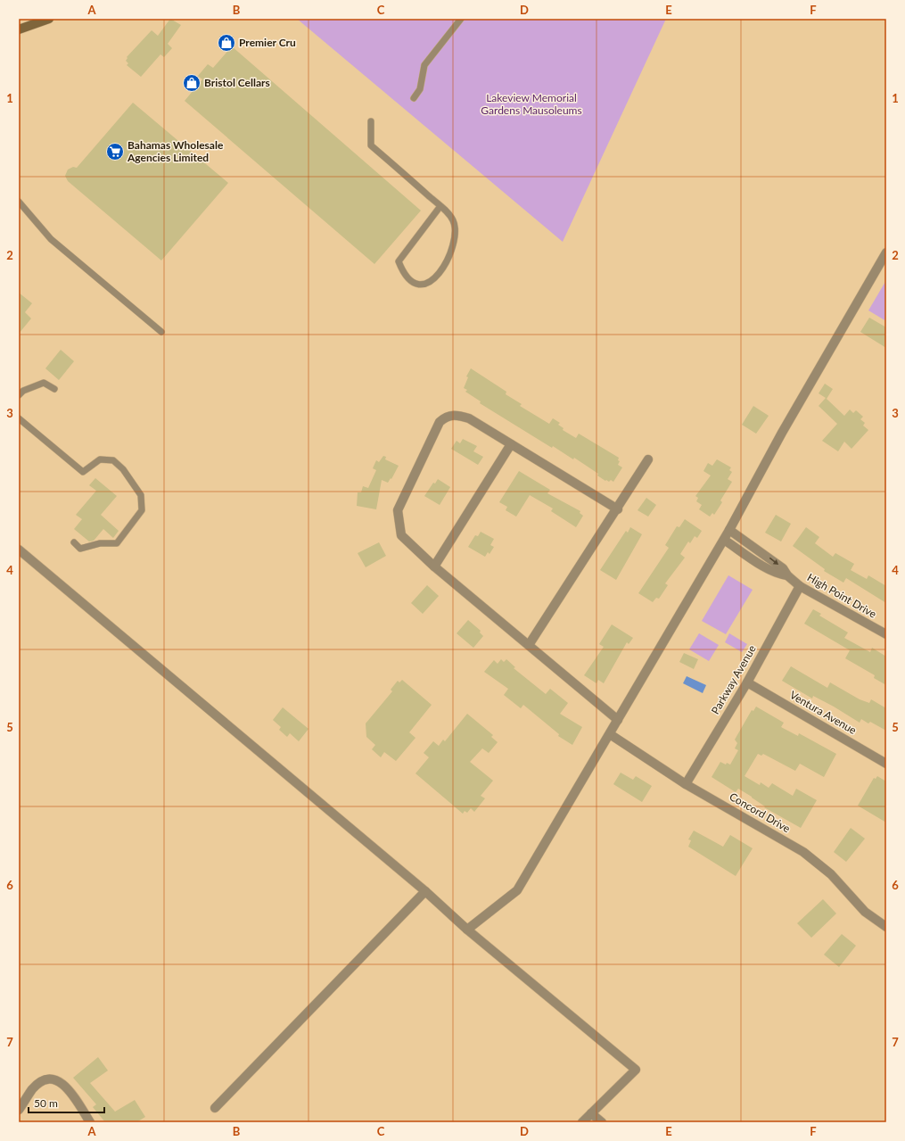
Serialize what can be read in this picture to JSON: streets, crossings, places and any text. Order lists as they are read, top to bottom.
{
  "streets": {
    "street": [
      "High Point Drive",
      "Parkway Avenue",
      "Ventura Avenue",
      "Concord Drive"
    ]
  },
  "crossings": [
    ["High Point Drive", "Parkway Avenue"],
    ["Parkway Avenue", "Ventura Avenue"],
    ["Parkway Avenue", "Concord Drive"]
  ],
  "parks": ["Lakeview Memorial Gardens Mausoleums"],
  "places": {
    "shop": ["Premier Cru", "Bristol Cellars"],
    "supermarket": ["Bahamas Wholesale Agencies Limited"]
  },
  "scale_bar": "50 m",
  "grid": {
    "columns": [
      "A",
      "B",
      "C",
      "D",
      "E",
      "F"
    ],
    "rows": [
      "1",
      "2",
      "3",
      "4",
      "5",
      "6",
      "7"
    ]
  }
}
